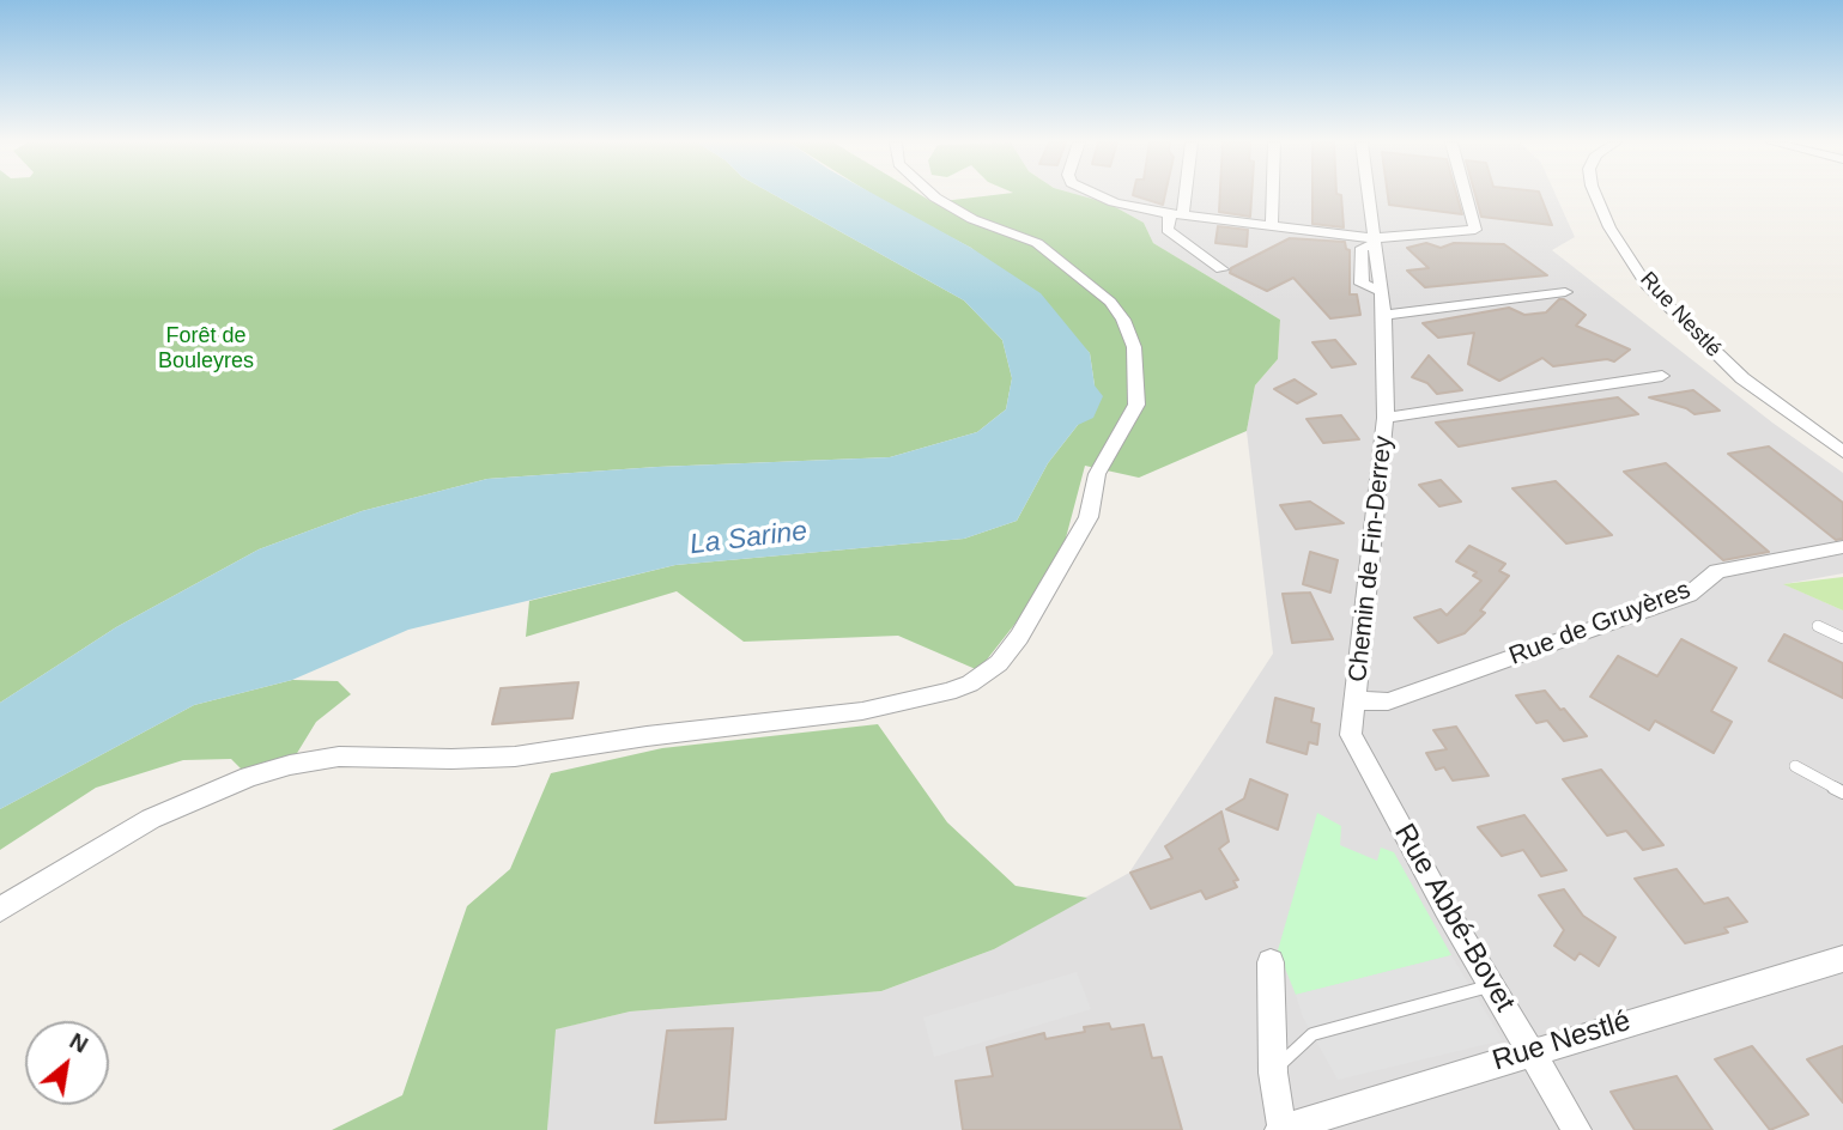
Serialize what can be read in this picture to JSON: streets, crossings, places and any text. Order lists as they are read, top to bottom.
{
  "streets": {
    "street": [
      "Rue Nestlé",
      "Chemin de Fin-Derrey",
      "Rue de Gruyères",
      "Rue Abbé-Bovet"
    ]
  },
  "crossings": [
    ["Rue Nestlé", "Rue Abbé-Bovet"],
    ["Chemin de Fin-Derrey", "Rue de Gruyères"],
    ["Chemin de Fin-Derrey", "Rue Abbé-Bovet"],
    ["Rue de Gruyères", "Rue Abbé-Bovet"]
  ],
  "water": ["La Sarine"],
  "parks": ["Forêt de Bouleyres"],
  "north": "top right"
}
